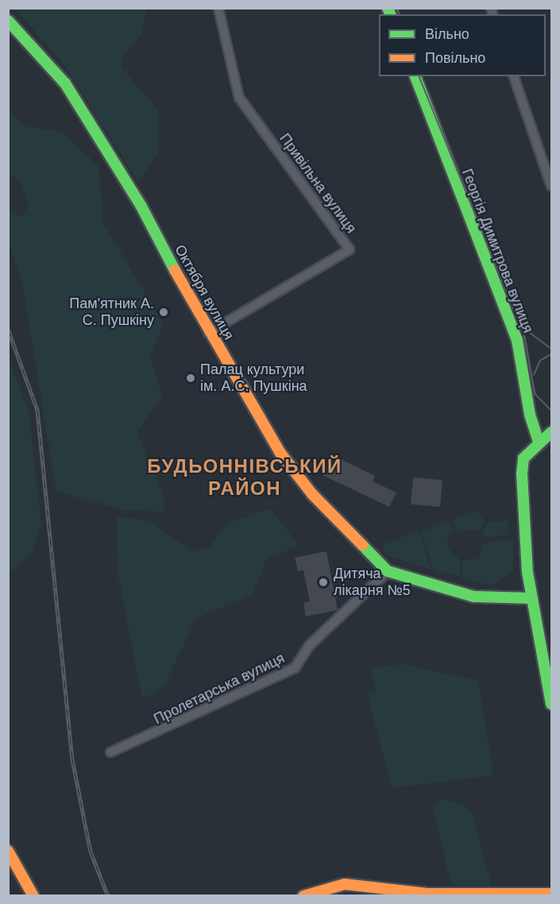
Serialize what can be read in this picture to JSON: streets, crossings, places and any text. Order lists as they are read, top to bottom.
{
  "streets": {
    "main road": ["Георгія Димитрова вулиця", "Октября вулиця"],
    "street": ["Привільна вулиця", "Пролетарська вулиця"]
  },
  "crossings": [
    ["Привільна вулиця", "Октября вулиця"],
    ["Октября вулиця", "Пролетарська вулиця"]
  ],
  "districts": ["БУДЬОННІВСЬКИЙ РАЙОН"],
  "places": ["Пам'ятник А. С. Пушкіну", "Палац культури ім. А.С. Пушкіна", "Дитяча лікарня №5"],
  "legend": ["Вільно", "Повільно"]
}
